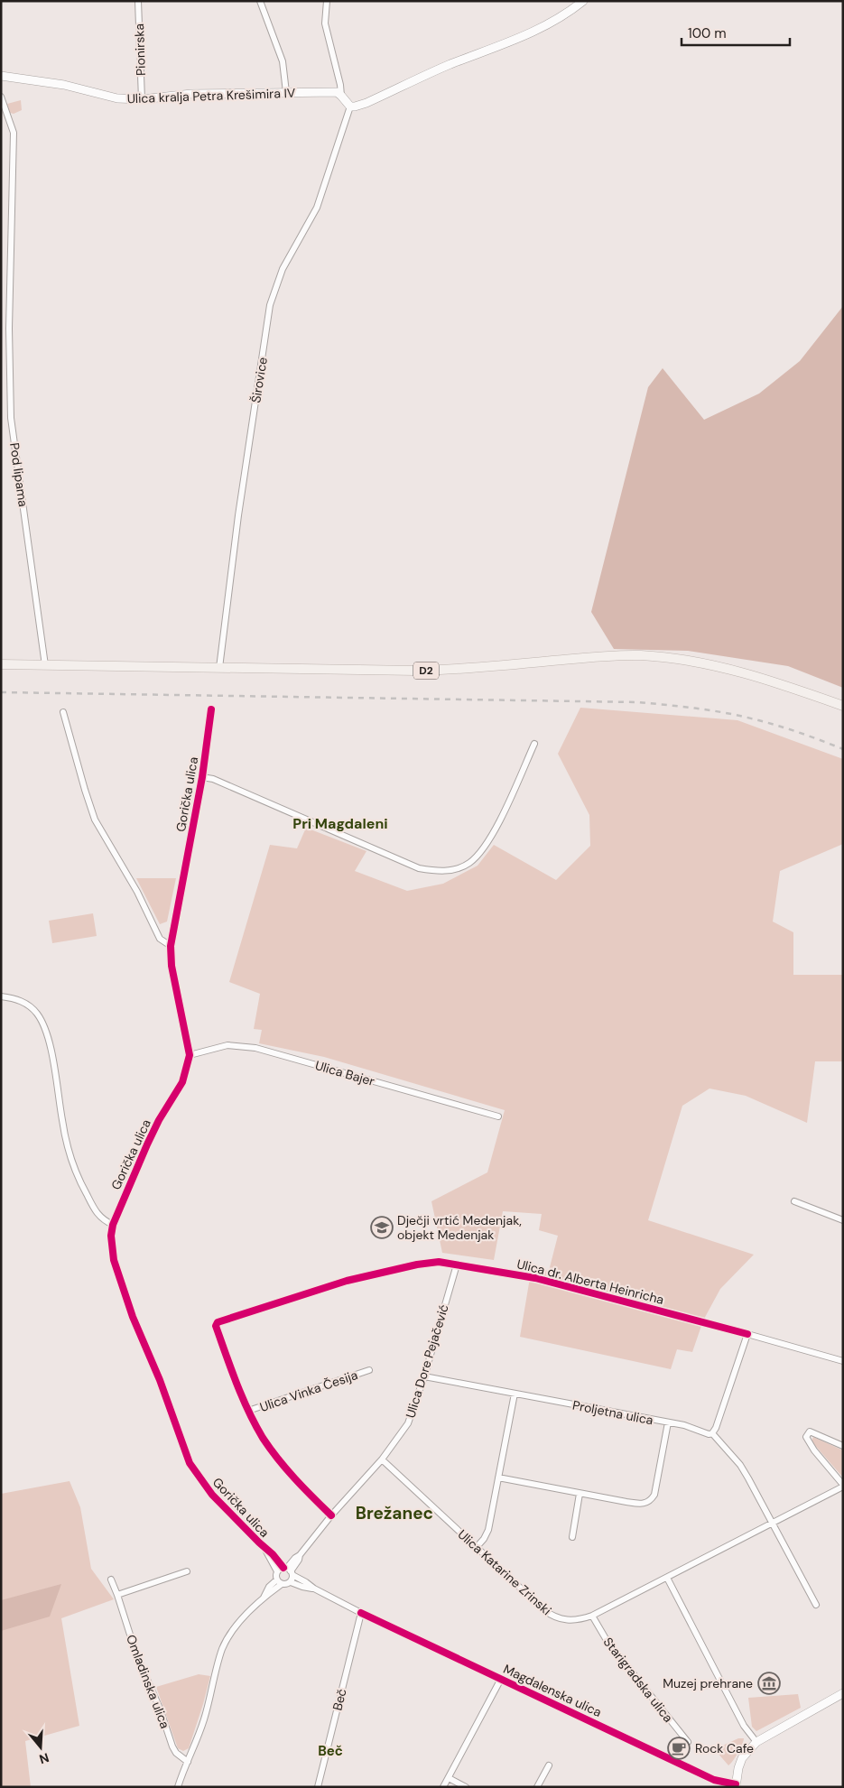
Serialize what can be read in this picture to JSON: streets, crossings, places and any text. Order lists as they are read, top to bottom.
{
  "streets": {
    "main road": ["D2"],
    "street": [
      "Pionirska",
      "Ulica kralja Petra Krešimira IV",
      "Širovice",
      "Pod lipama",
      "Gorička ulica",
      "Ulica Bajer",
      "Ulica dr. Alberta Heinricha",
      "Ulica Dore Pejačević",
      "Ulica Vinka Česija",
      "Proljetna ulica",
      "Ulica Katarine Zrinski",
      "Starigradska ulica",
      "Omladinska ulica",
      "Magdalenska ulica",
      "Beč"
    ]
  },
  "crossings": [
    ["Pionirska", "Ulica kralja Petra Krešimira IV"],
    ["Širovice", "D2"],
    ["Pod lipama", "D2"],
    ["Gorička ulica", "Ulica Bajer"],
    ["Gorička ulica", "Ulica Dore Pejačević"],
    ["Gorička ulica", "Magdalenska ulica"],
    ["Ulica dr. Alberta Heinricha", "Ulica Dore Pejačević"],
    ["Ulica dr. Alberta Heinricha", "Ulica Vinka Česija"],
    ["Ulica Dore Pejačević", "Ulica Vinka Česija"],
    ["Ulica Dore Pejačević", "Proljetna ulica"],
    ["Ulica Dore Pejačević", "Ulica Katarine Zrinski"],
    ["Ulica Katarine Zrinski", "Starigradska ulica"],
    ["Magdalenska ulica", "Beč"]
  ],
  "districts": ["Pri Magdaleni", "Brežanec", "Beč"],
  "places": {
    "school or university": ["Dječji vrtić Medenjak, objekt Medenjak"],
    "museum": ["Muzej prehrane"],
    "cafe": ["Rock Cafe"]
  },
  "scale_bar": "100 m",
  "north": "bottom"
}
